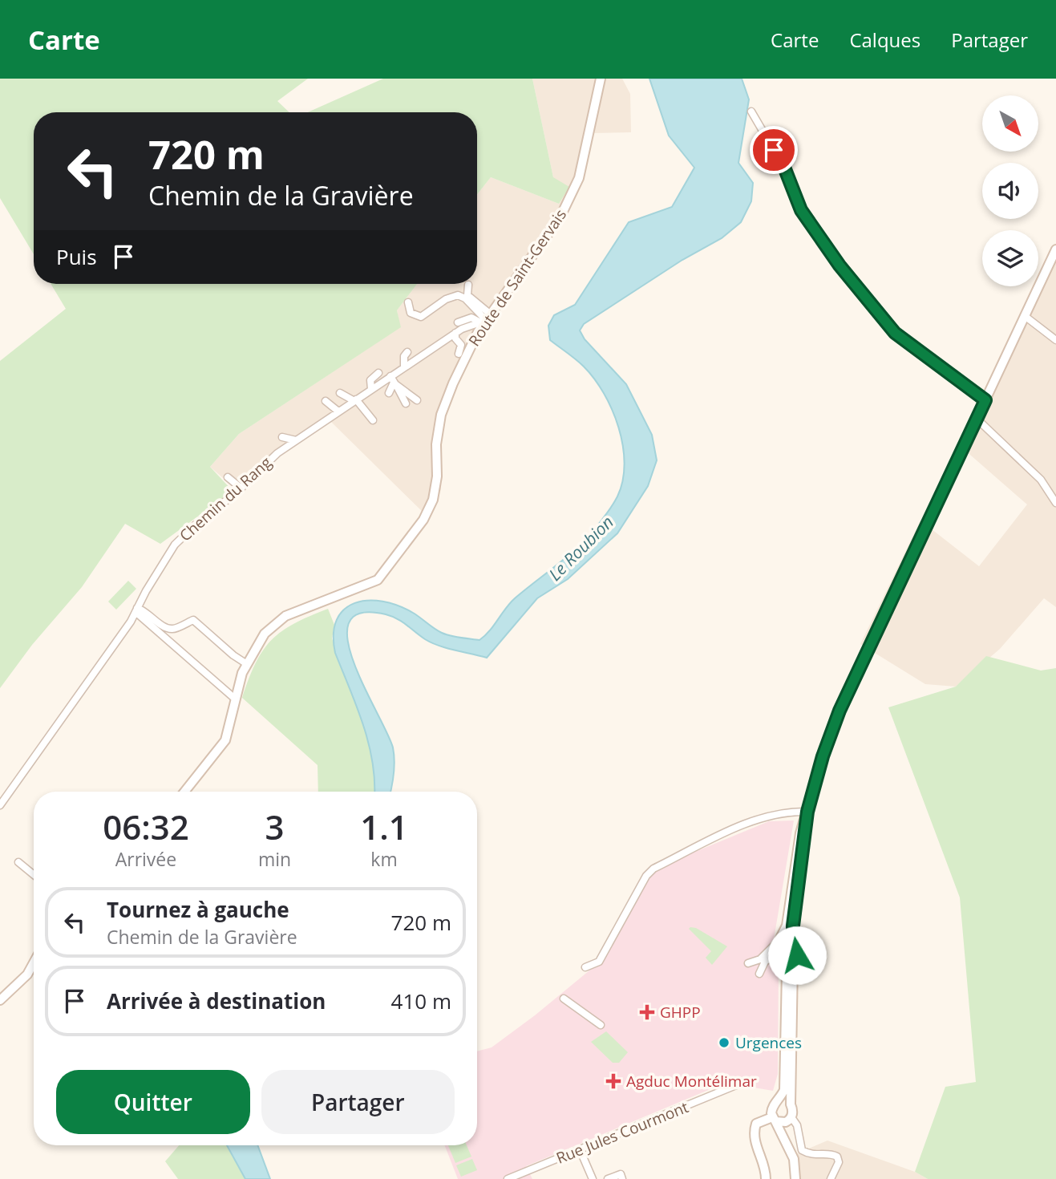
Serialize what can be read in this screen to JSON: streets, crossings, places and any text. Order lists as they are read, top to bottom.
{
  "streets": {
    "main road": ["Route de Saint-Gervais"],
    "street": ["Chemin du Rang", "Rue Jules Courmont"]
  },
  "crossings": [
    ["Route de Saint-Gervais", "Chemin du Rang"]
  ],
  "water": ["Le Roubion"],
  "places": {
    "health": ["GHPP", "Agduc Montélimar"],
    "other": ["Urgences"]
  },
  "north": "bottom right",
  "page": {
    "header": "Carte",
    "nav": ["Carte", "Calques", "Partager"],
    "turn": ["720 m", "Chemin de la Gravière"],
    "then": "Puis",
    "eta": [
      "06:32",
      "Arrivée",
      "3",
      "min",
      "1.1",
      "km"
    ],
    "list": [
      {
        "name": "Tournez à gauche",
        "note": "Chemin de la Gravière",
        "value": "720 m"
      },
      {
        "name": "Arrivée à destination",
        "value": "410 m"
      }
    ],
    "buttons": ["Quitter", "Partager"]
  }
}
